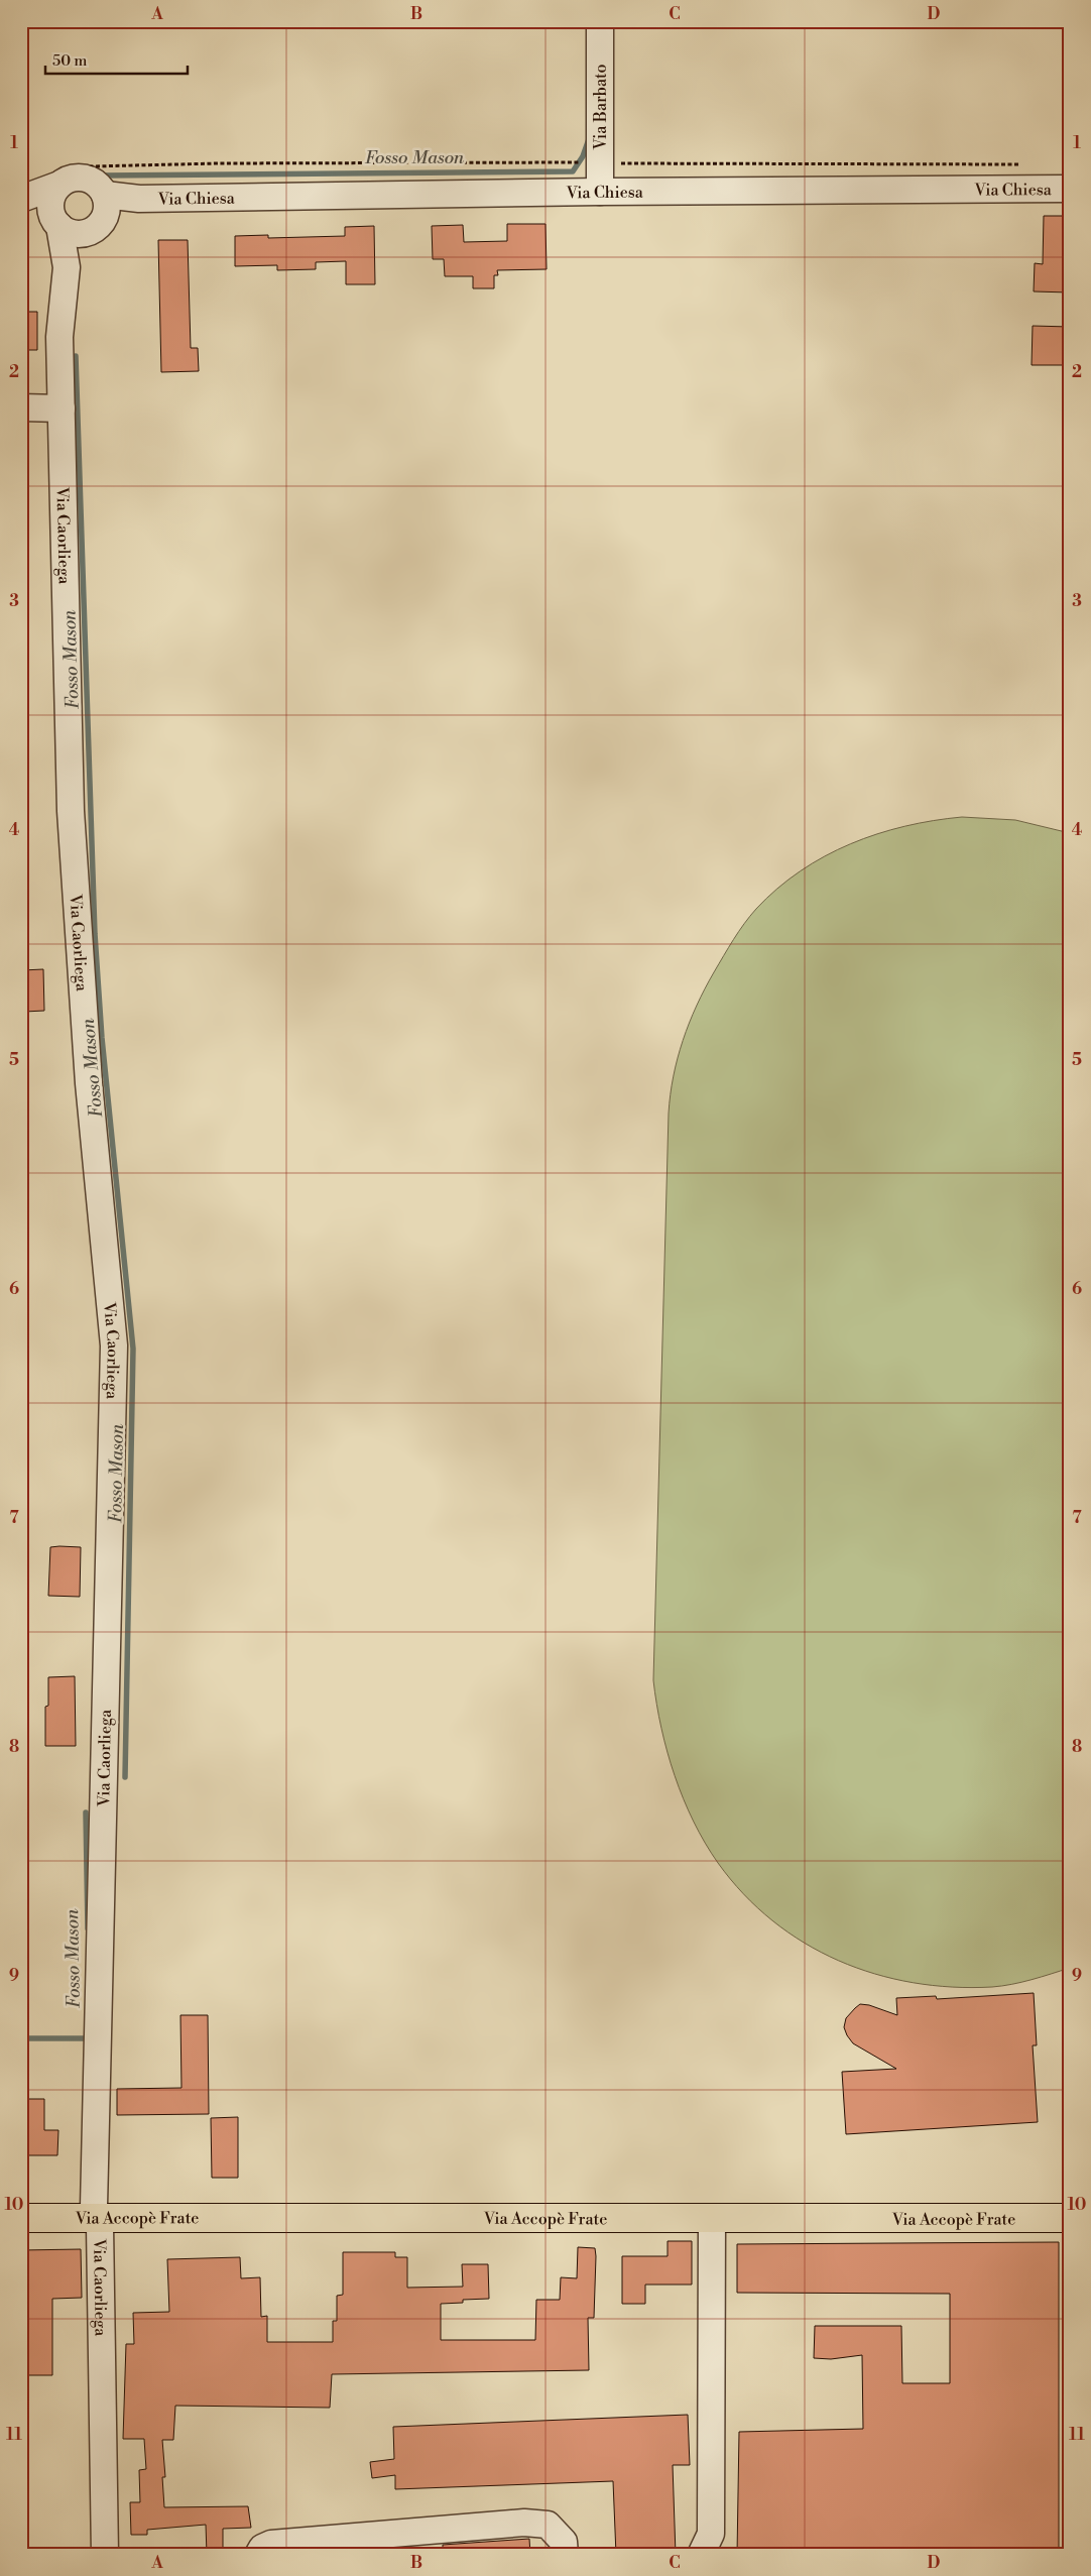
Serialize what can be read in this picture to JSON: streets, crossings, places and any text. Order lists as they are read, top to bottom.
{
  "streets": {
    "main road": ["Via Accopè Frate"],
    "street": ["Via Barbato", "Via Chiesa", "Via Caorliega"]
  },
  "crossings": [
    ["Via Barbato", "Via Chiesa"],
    ["Via Chiesa", "Via Caorliega"],
    ["Via Caorliega", "Via Accopè Frate"]
  ],
  "water": ["Fosso Mason"],
  "scale_bar": "50 m",
  "grid": {
    "columns": [
      "A",
      "B",
      "C",
      "D"
    ],
    "rows": [
      "1",
      "2",
      "3",
      "4",
      "5",
      "6",
      "7",
      "8",
      "9",
      "10",
      "11"
    ]
  }
}
